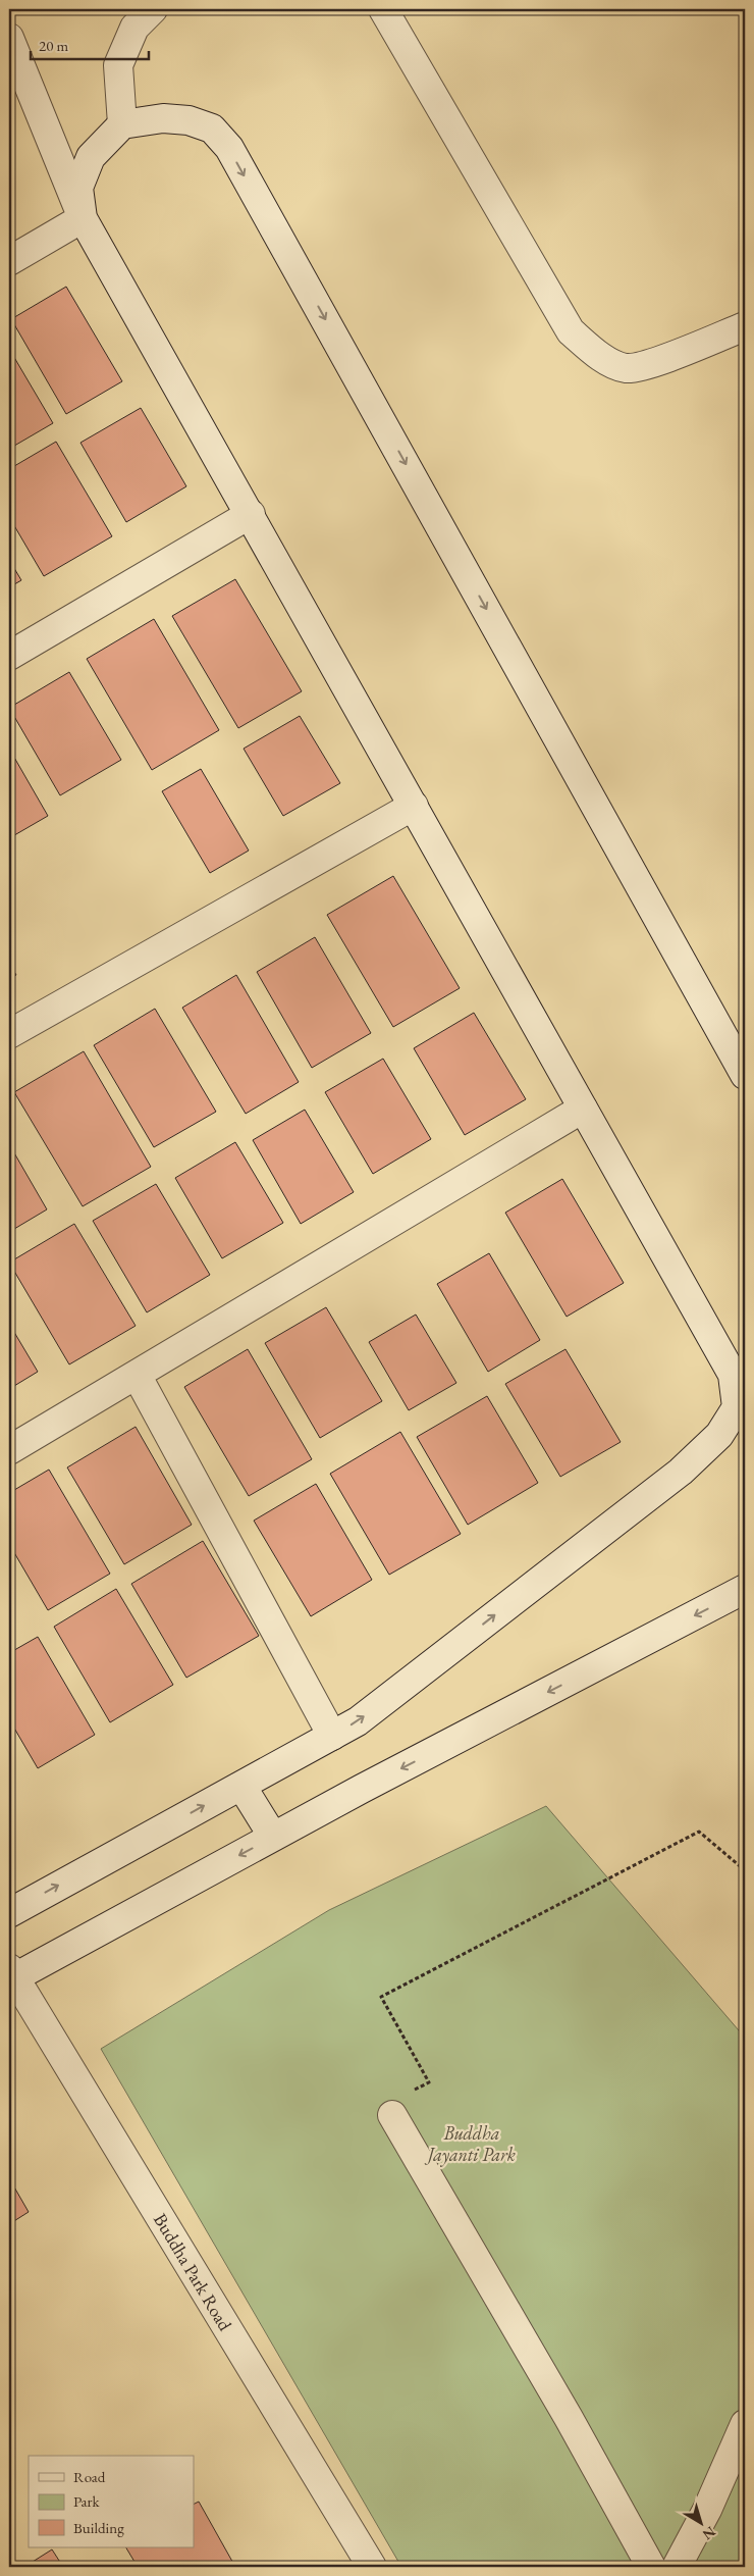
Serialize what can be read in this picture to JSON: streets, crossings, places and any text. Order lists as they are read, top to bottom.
{
  "streets": {
    "street": ["Buddha Park Road"]
  },
  "parks": ["Buddha Jayanti Park"],
  "legend": ["Road", "Park", "Building"],
  "scale_bar": "20 m",
  "north": "bottom right"
}
